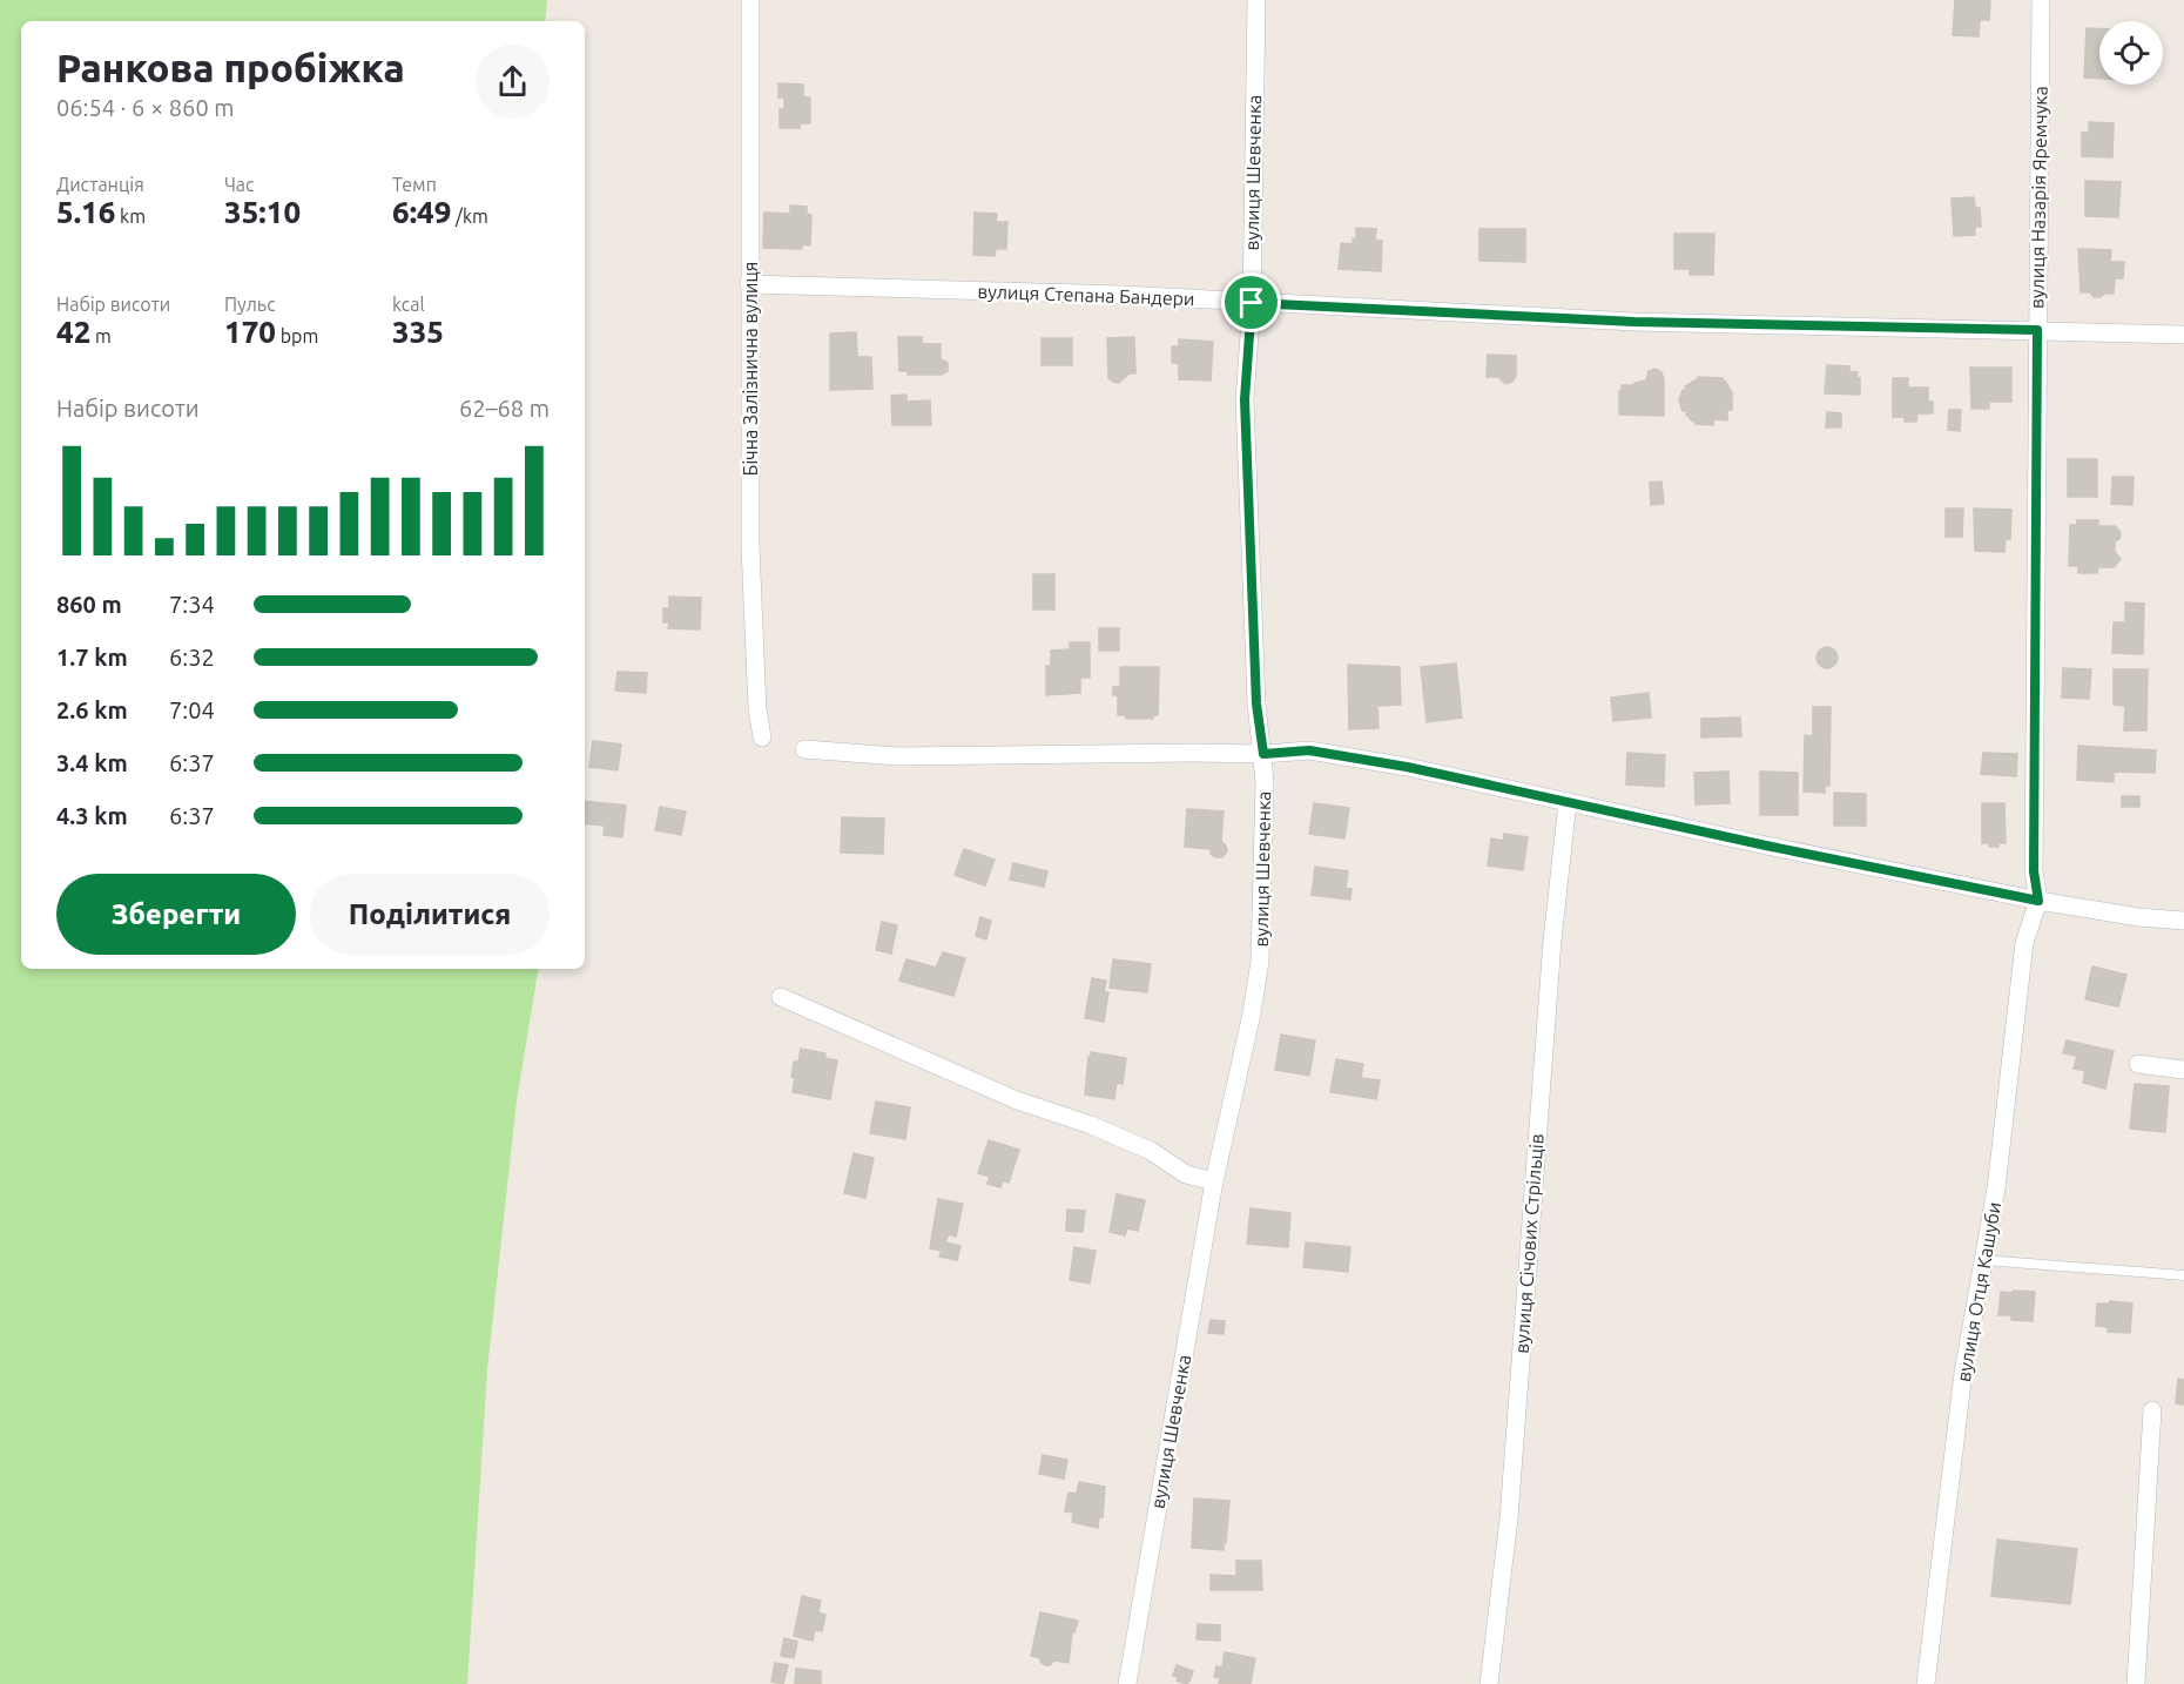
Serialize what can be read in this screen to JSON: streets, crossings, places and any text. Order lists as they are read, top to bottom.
{
  "streets": {
    "street": [
      "вулиця Шевченка",
      "вулиця Назарія Яремчука",
      "вулиця Степана Бандери",
      "Бічна Залізнична вулиця",
      "вулиця Січових Стрільців",
      "вулиця Отця Кашуби"
    ]
  },
  "crossings": [
    ["вулиця Шевченка", "вулиця Степана Бандери"],
    ["вулиця Назарія Яремчука", "вулиця Степана Бандери"],
    ["вулиця Назарія Яремчука", "вулиця Отця Кашуби"],
    ["вулиця Степана Бандери", "Бічна Залізнична вулиця"]
  ],
  "page": {
    "heading": ["Ранкова пробіжка", "06:54 · 6 × 860 m"],
    "stats": [
      ["Дистанція", "5.16 km"],
      ["Час", "35:10"],
      ["Темп", "6:49 /km"],
      ["Набір висоти", "42 m"],
      ["Пульс", "170 bpm"],
      ["kcal", "335"]
    ],
    "chart": ["Набір висоти", "62–68 m"],
    "list": [
      {
        "name": "860 m",
        "note": "7:34"
      },
      {
        "name": "1.7 km",
        "note": "6:32"
      },
      {
        "name": "2.6 km",
        "note": "7:04"
      },
      {
        "name": "3.4 km",
        "note": "6:37"
      },
      {
        "name": "4.3 km",
        "note": "6:37"
      }
    ],
    "buttons": ["Зберегти", "Поділитися"]
  }
}
